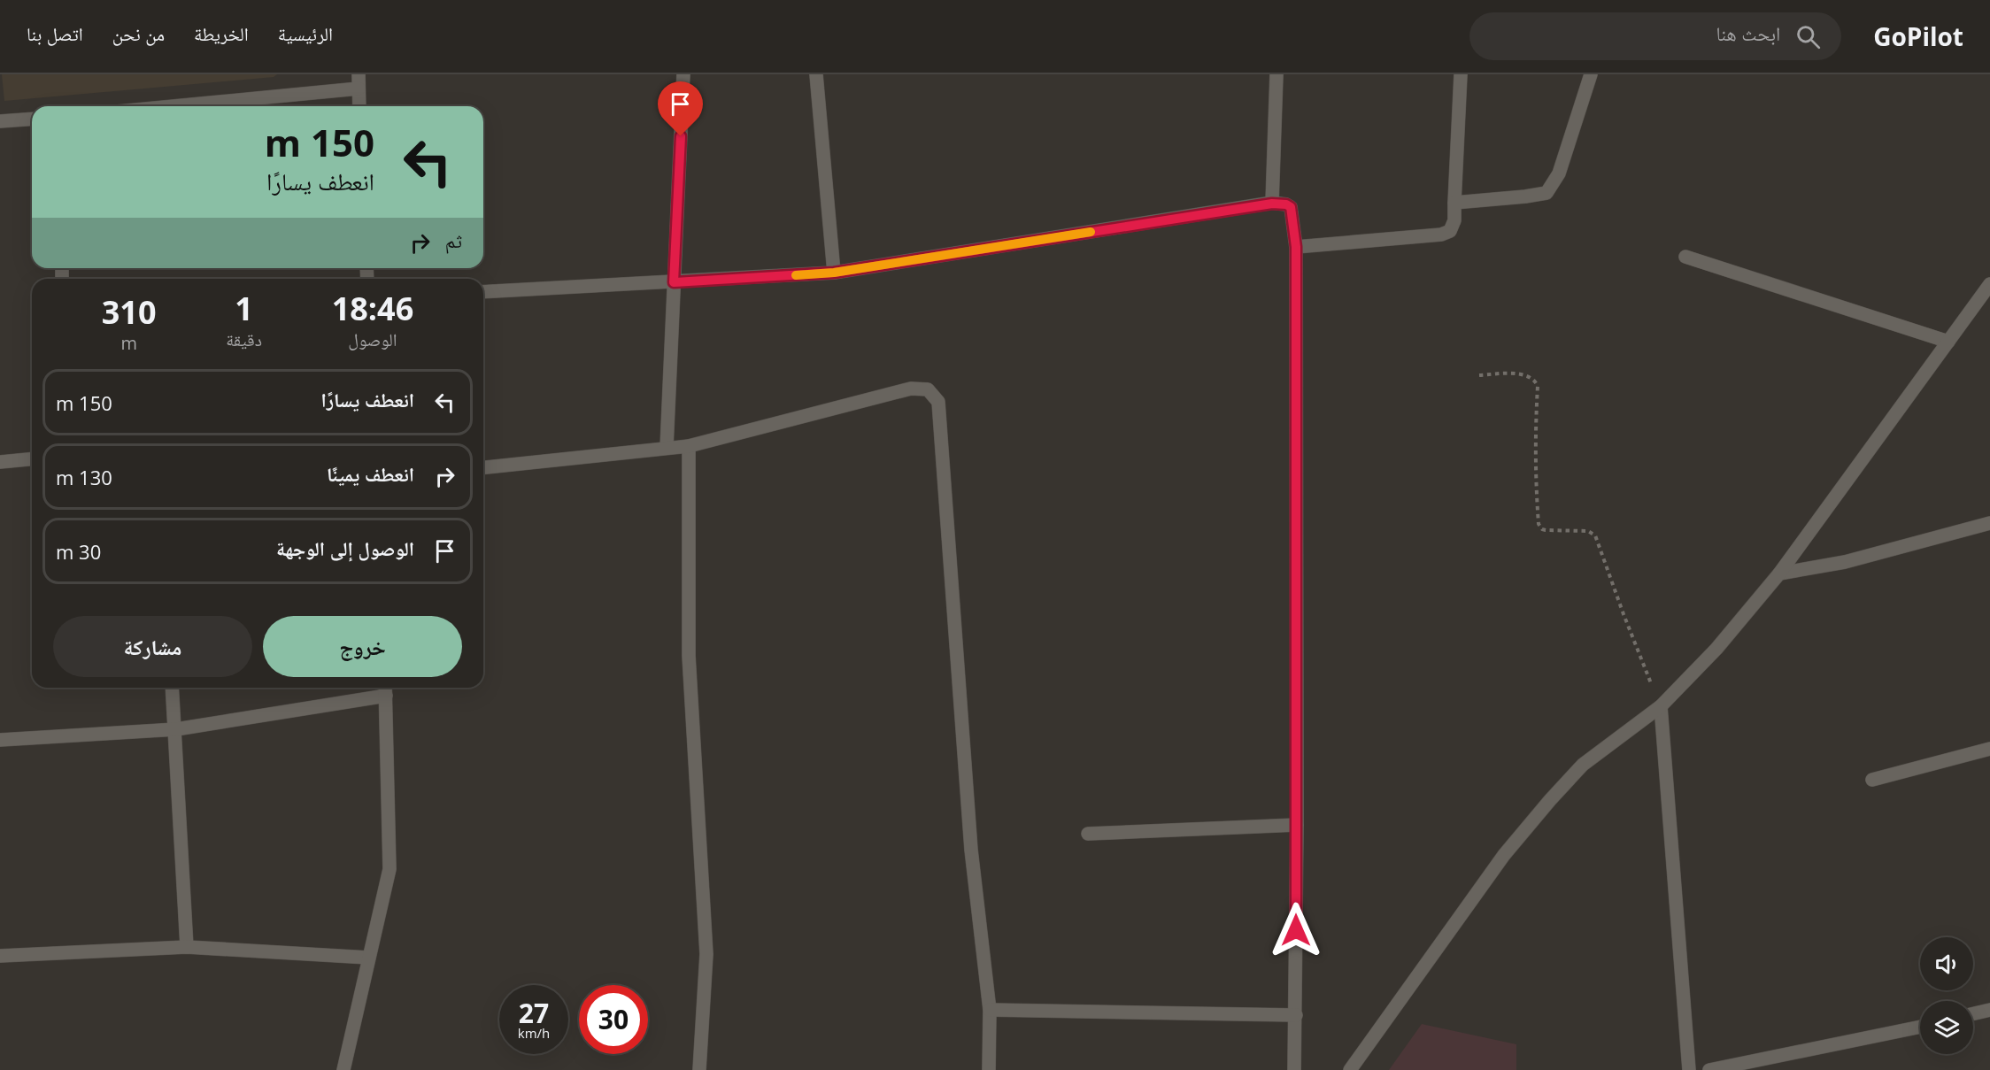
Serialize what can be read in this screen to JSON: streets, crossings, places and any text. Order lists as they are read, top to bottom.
{
  "page": {
    "header": "GoPilot",
    "search": "ابحث هنا",
    "nav": [
      "الرئيسية",
      "الخريطة",
      "من نحن",
      "اتصل بنا"
    ],
    "turn": ["150 m", "انعطف يسارًا"],
    "then": "ثم",
    "eta": [
      "18:46",
      "الوصول",
      "1",
      "دقيقة",
      "310",
      "m"
    ],
    "list": [
      {
        "name": "انعطف يسارًا",
        "value": "150 m"
      },
      {
        "name": "انعطف يمينًا",
        "value": "130 m"
      },
      {
        "name": "الوصول إلى الوجهة",
        "value": "30 m"
      }
    ],
    "buttons": ["خروج", "مشاركة"],
    "speed": "27 km/h",
    "limit": "30"
  }
}
